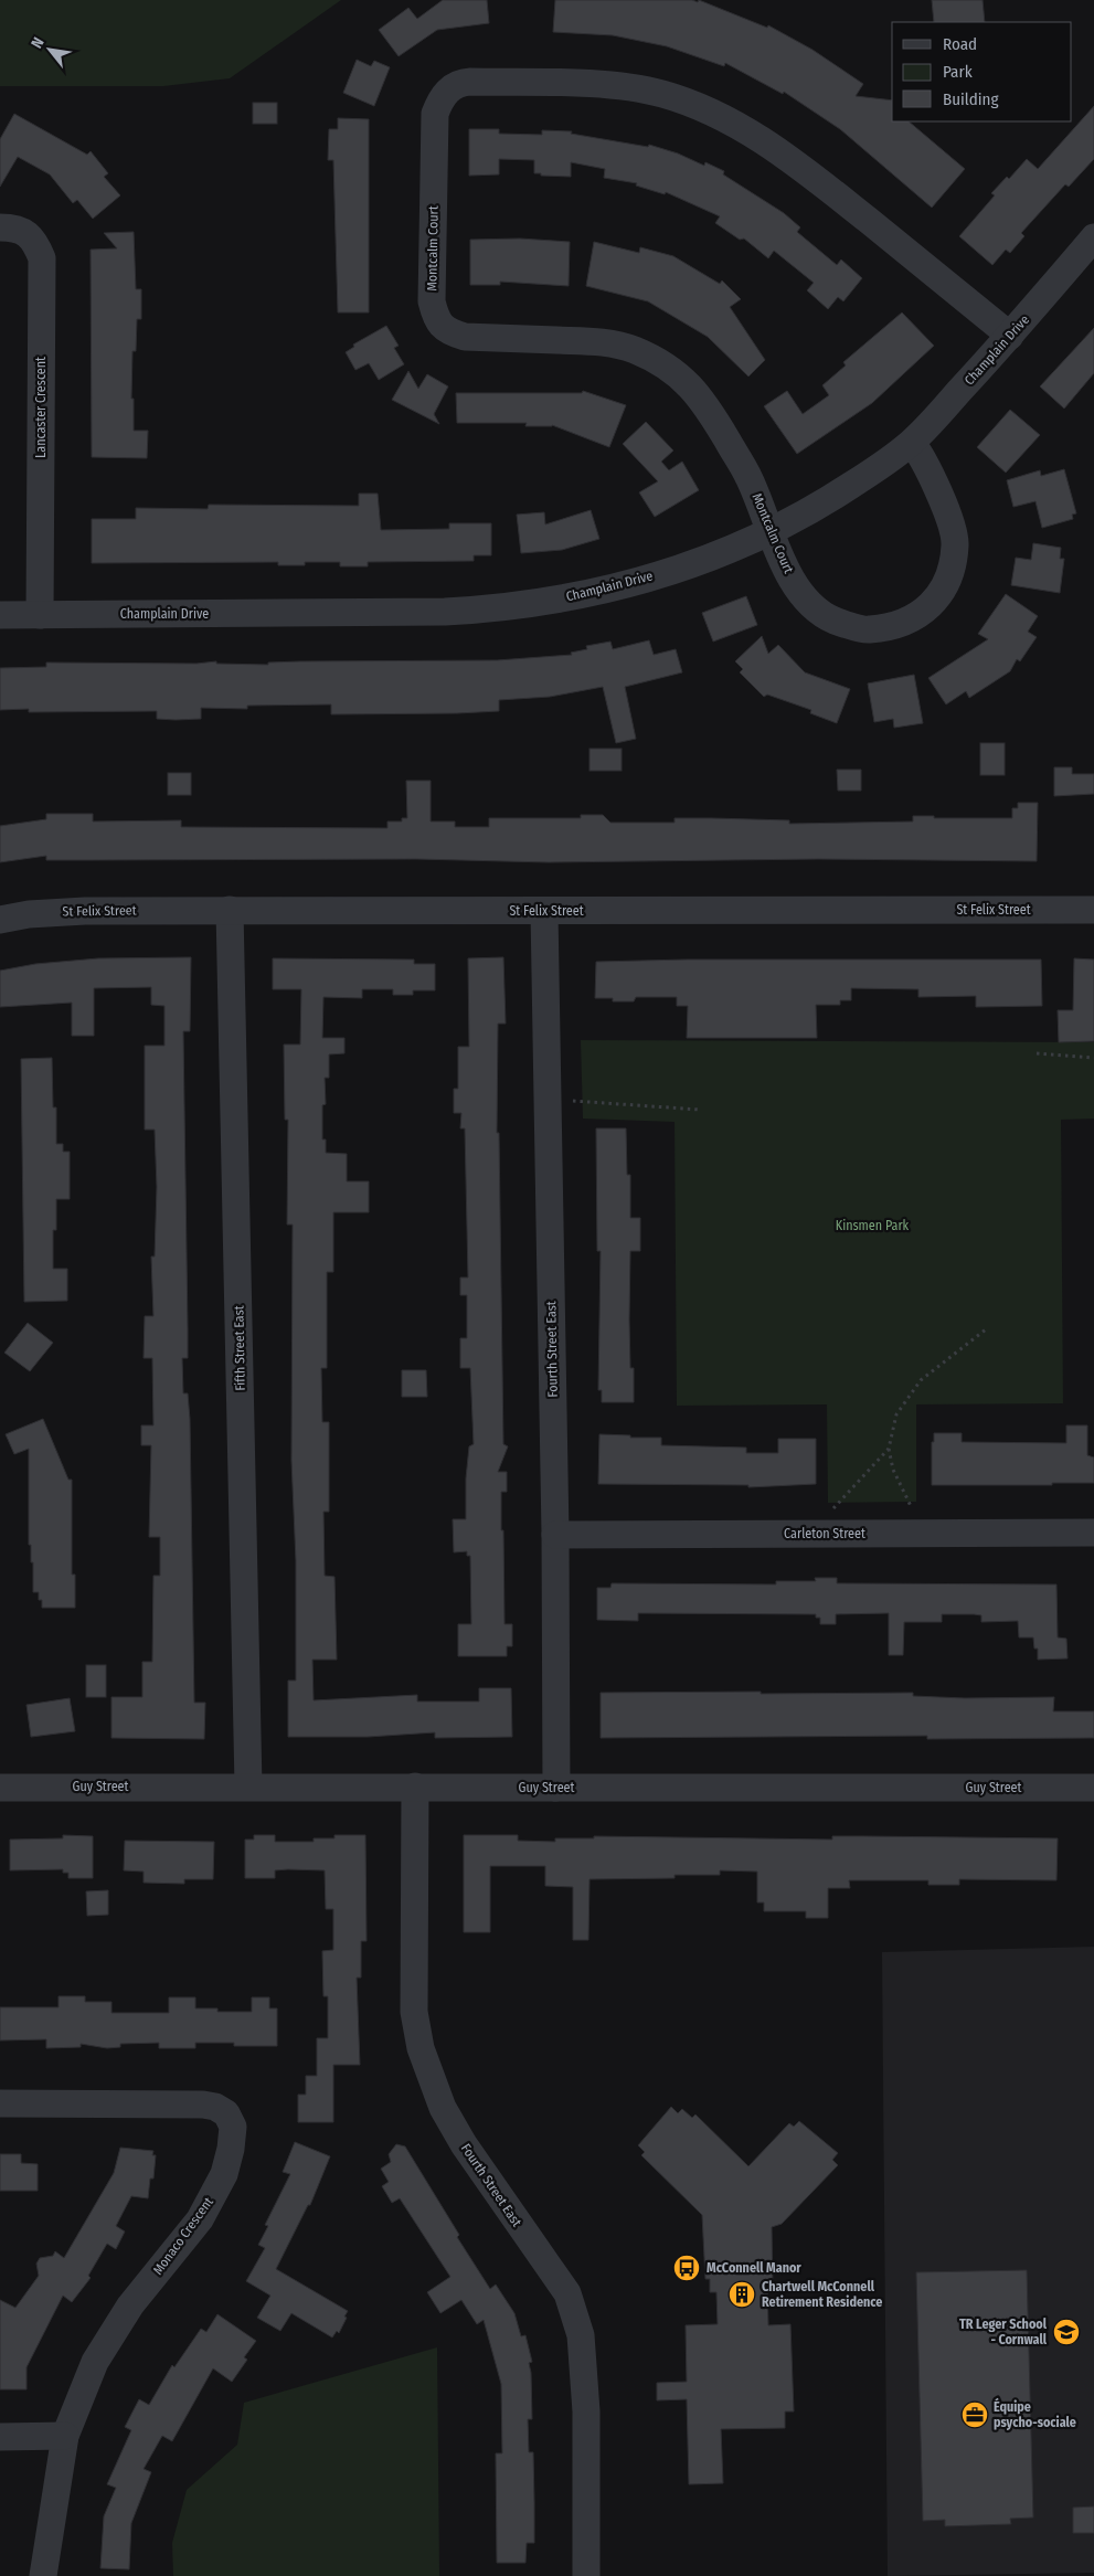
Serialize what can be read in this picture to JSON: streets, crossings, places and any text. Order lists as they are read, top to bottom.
{
  "streets": {
    "street": [
      "Montcalm Court",
      "Champlain Drive",
      "Lancaster Crescent",
      "St Felix Street",
      "Fifth Street East",
      "Fourth Street East",
      "Carleton Street",
      "Guy Street",
      "Monaco Crescent"
    ]
  },
  "crossings": [
    ["Montcalm Court", "Champlain Drive"],
    ["Champlain Drive", "Lancaster Crescent"],
    ["St Felix Street", "Fifth Street East"],
    ["St Felix Street", "Fourth Street East"],
    ["Fifth Street East", "Guy Street"],
    ["Fourth Street East", "Carleton Street"],
    ["Fourth Street East", "Guy Street"]
  ],
  "parks": ["Kinsmen Park"],
  "places": {
    "bus stop": ["McConnell Manor"],
    "building": ["Chartwell McConnell Retirement Residence"],
    "school or university": ["TR Leger School - Cornwall"],
    "office": ["Équipe psycho-sociale"]
  },
  "legend": ["Road", "Park", "Building"],
  "north": "top left"
}
